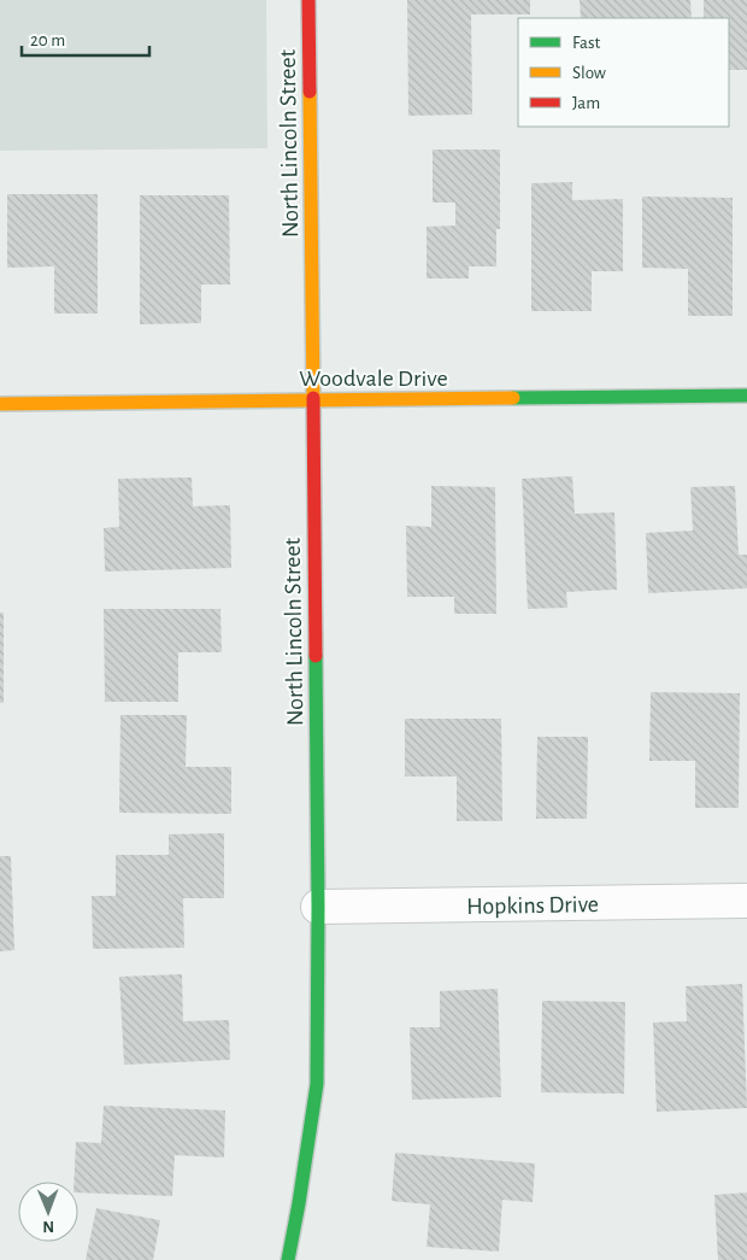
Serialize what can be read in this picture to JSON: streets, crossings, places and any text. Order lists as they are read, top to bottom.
{
  "streets": {
    "street": ["North Lincoln Street", "Woodvale Drive", "Hopkins Drive"]
  },
  "crossings": [
    ["North Lincoln Street", "Woodvale Drive"],
    ["North Lincoln Street", "Hopkins Drive"]
  ],
  "legend": ["Fast", "Slow", "Jam"],
  "scale_bar": "20 m",
  "north": "bottom"
}
